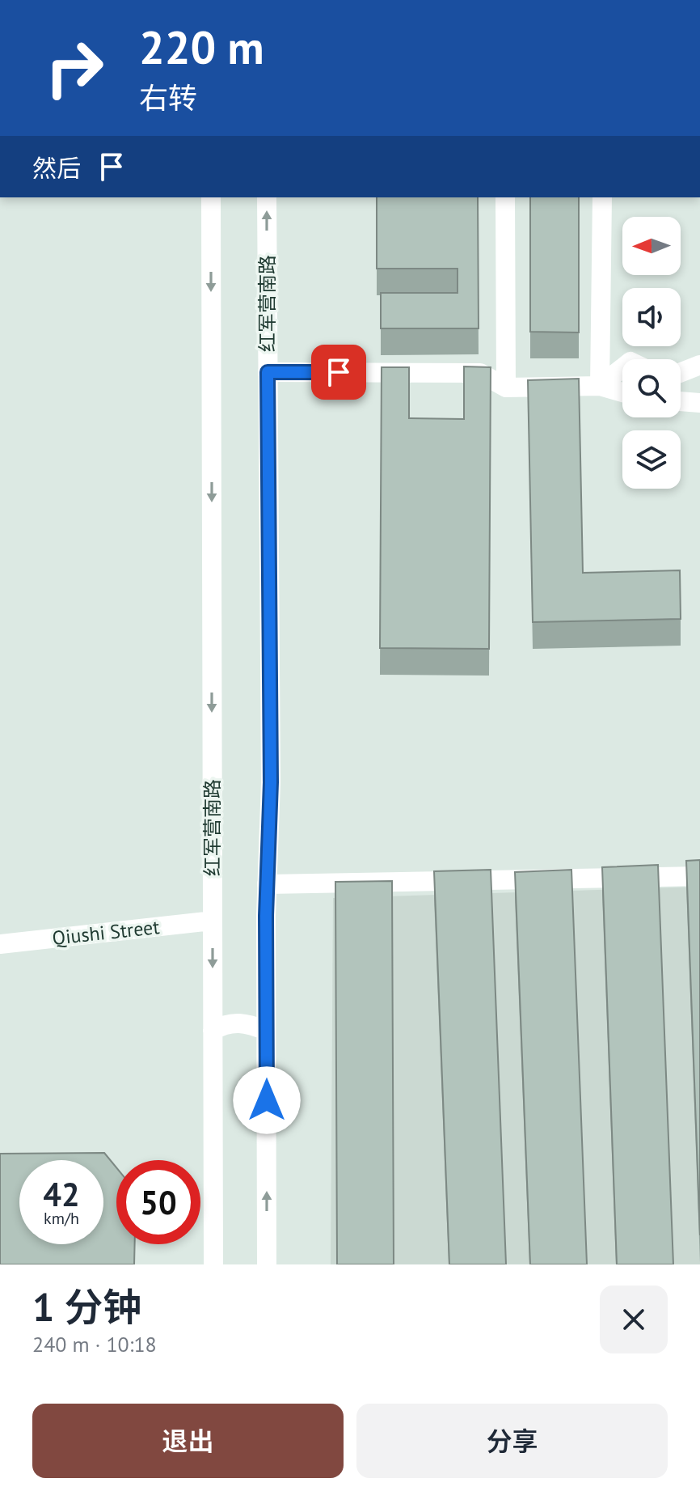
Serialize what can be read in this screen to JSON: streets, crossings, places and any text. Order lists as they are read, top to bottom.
{
  "streets": {
    "main road": ["红军营南路", "Qiushi Street"]
  },
  "crossings": [
    ["红军营南路", "Qiushi Street"]
  ],
  "north": "left",
  "page": {
    "turn": ["220 m", "右转"],
    "then": "然后",
    "speed": "42 km/h",
    "limit": "50",
    "heading": ["1 分钟", "240 m · 10:18"],
    "buttons": ["退出", "分享"]
  }
}
